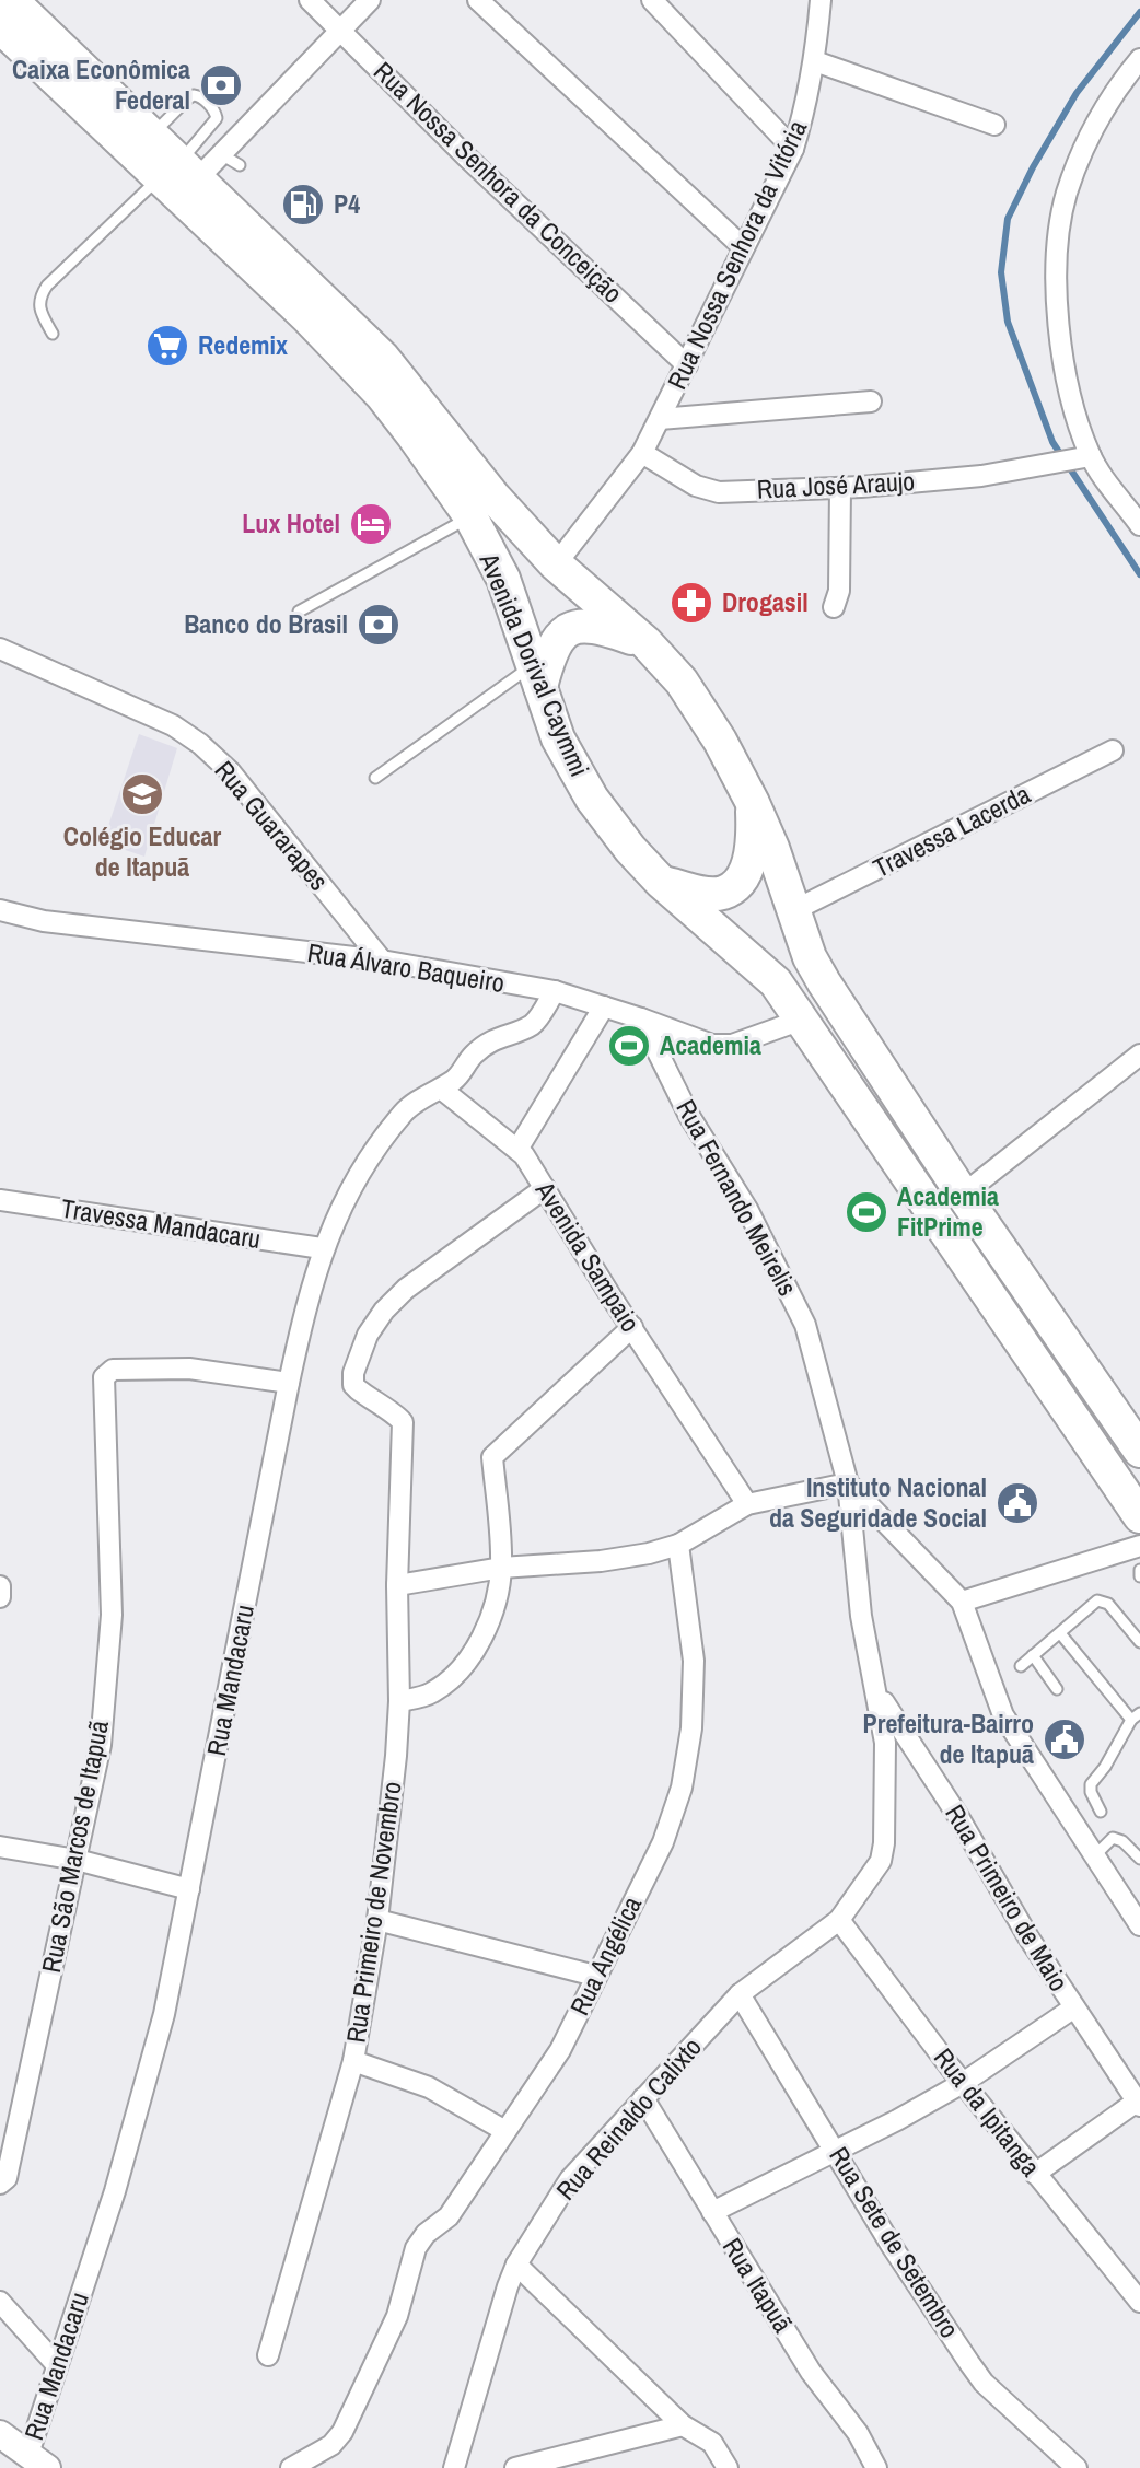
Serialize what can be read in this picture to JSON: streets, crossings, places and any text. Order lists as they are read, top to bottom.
{
  "streets": {
    "main road": ["Avenida Dorival Caymmi"],
    "street": [
      "Rua Nossa Senhora da Conceição",
      "Rua Nossa Senhora da Vitória",
      "Rua José Araujo",
      "Rua Guararapes",
      "Travessa Lacerda",
      "Rua Álvaro Baqueiro",
      "Rua Fernando Meirelis",
      "Travessa Mandacaru",
      "Avenida Sampaio",
      "Rua Mandacaru",
      "Rua São Marcos de Itapuã",
      "Rua Primeiro de Maio",
      "Rua Primeiro de Novembro",
      "Rua Angélica",
      "Rua da Ipitanga",
      "Rua Reinaldo Calixto",
      "Rua Sete de Setembro",
      "Rua Itapuã"
    ]
  },
  "crossings": [
    ["Rua Nossa Senhora da Conceição", "Rua Nossa Senhora da Vitória"],
    ["Rua Nossa Senhora da Vitória", "Rua José Araujo"],
    ["Rua Nossa Senhora da Vitória", "Avenida Dorival Caymmi"],
    ["Avenida Dorival Caymmi", "Travessa Lacerda"],
    ["Avenida Dorival Caymmi", "Rua Álvaro Baqueiro"],
    ["Rua Guararapes", "Rua Álvaro Baqueiro"],
    ["Rua Álvaro Baqueiro", "Rua Fernando Meirelis"],
    ["Rua Álvaro Baqueiro", "Rua Mandacaru"],
    ["Rua Fernando Meirelis", "Rua Primeiro de Maio"],
    ["Rua Fernando Meirelis", "Rua Reinaldo Calixto"],
    ["Travessa Mandacaru", "Rua Mandacaru"],
    ["Avenida Sampaio", "Rua Mandacaru"],
    ["Avenida Sampaio", "Rua Primeiro de Novembro"],
    ["Rua Mandacaru", "Rua São Marcos de Itapuã"],
    ["Rua Primeiro de Maio", "Rua Reinaldo Calixto"],
    ["Rua da Ipitanga", "Rua Reinaldo Calixto"],
    ["Rua Reinaldo Calixto", "Rua Sete de Setembro"],
    ["Rua Reinaldo Calixto", "Rua Itapuã"]
  ],
  "places": {
    "bank": ["Caixa Econômica Federal", "Banco do Brasil"],
    "fuel station": ["P4"],
    "supermarket": ["Redemix"],
    "hotel": ["Lux Hotel"],
    "pharmacy": ["Drogasil"],
    "school or university": ["Colégio Educar de Itapuã"],
    "sports": ["Academia", "Academia FitPrime"],
    "public building": ["Instituto Nacional da Seguridade Social", "Prefeitura-Bairro de Itapuã"]
  }
}
